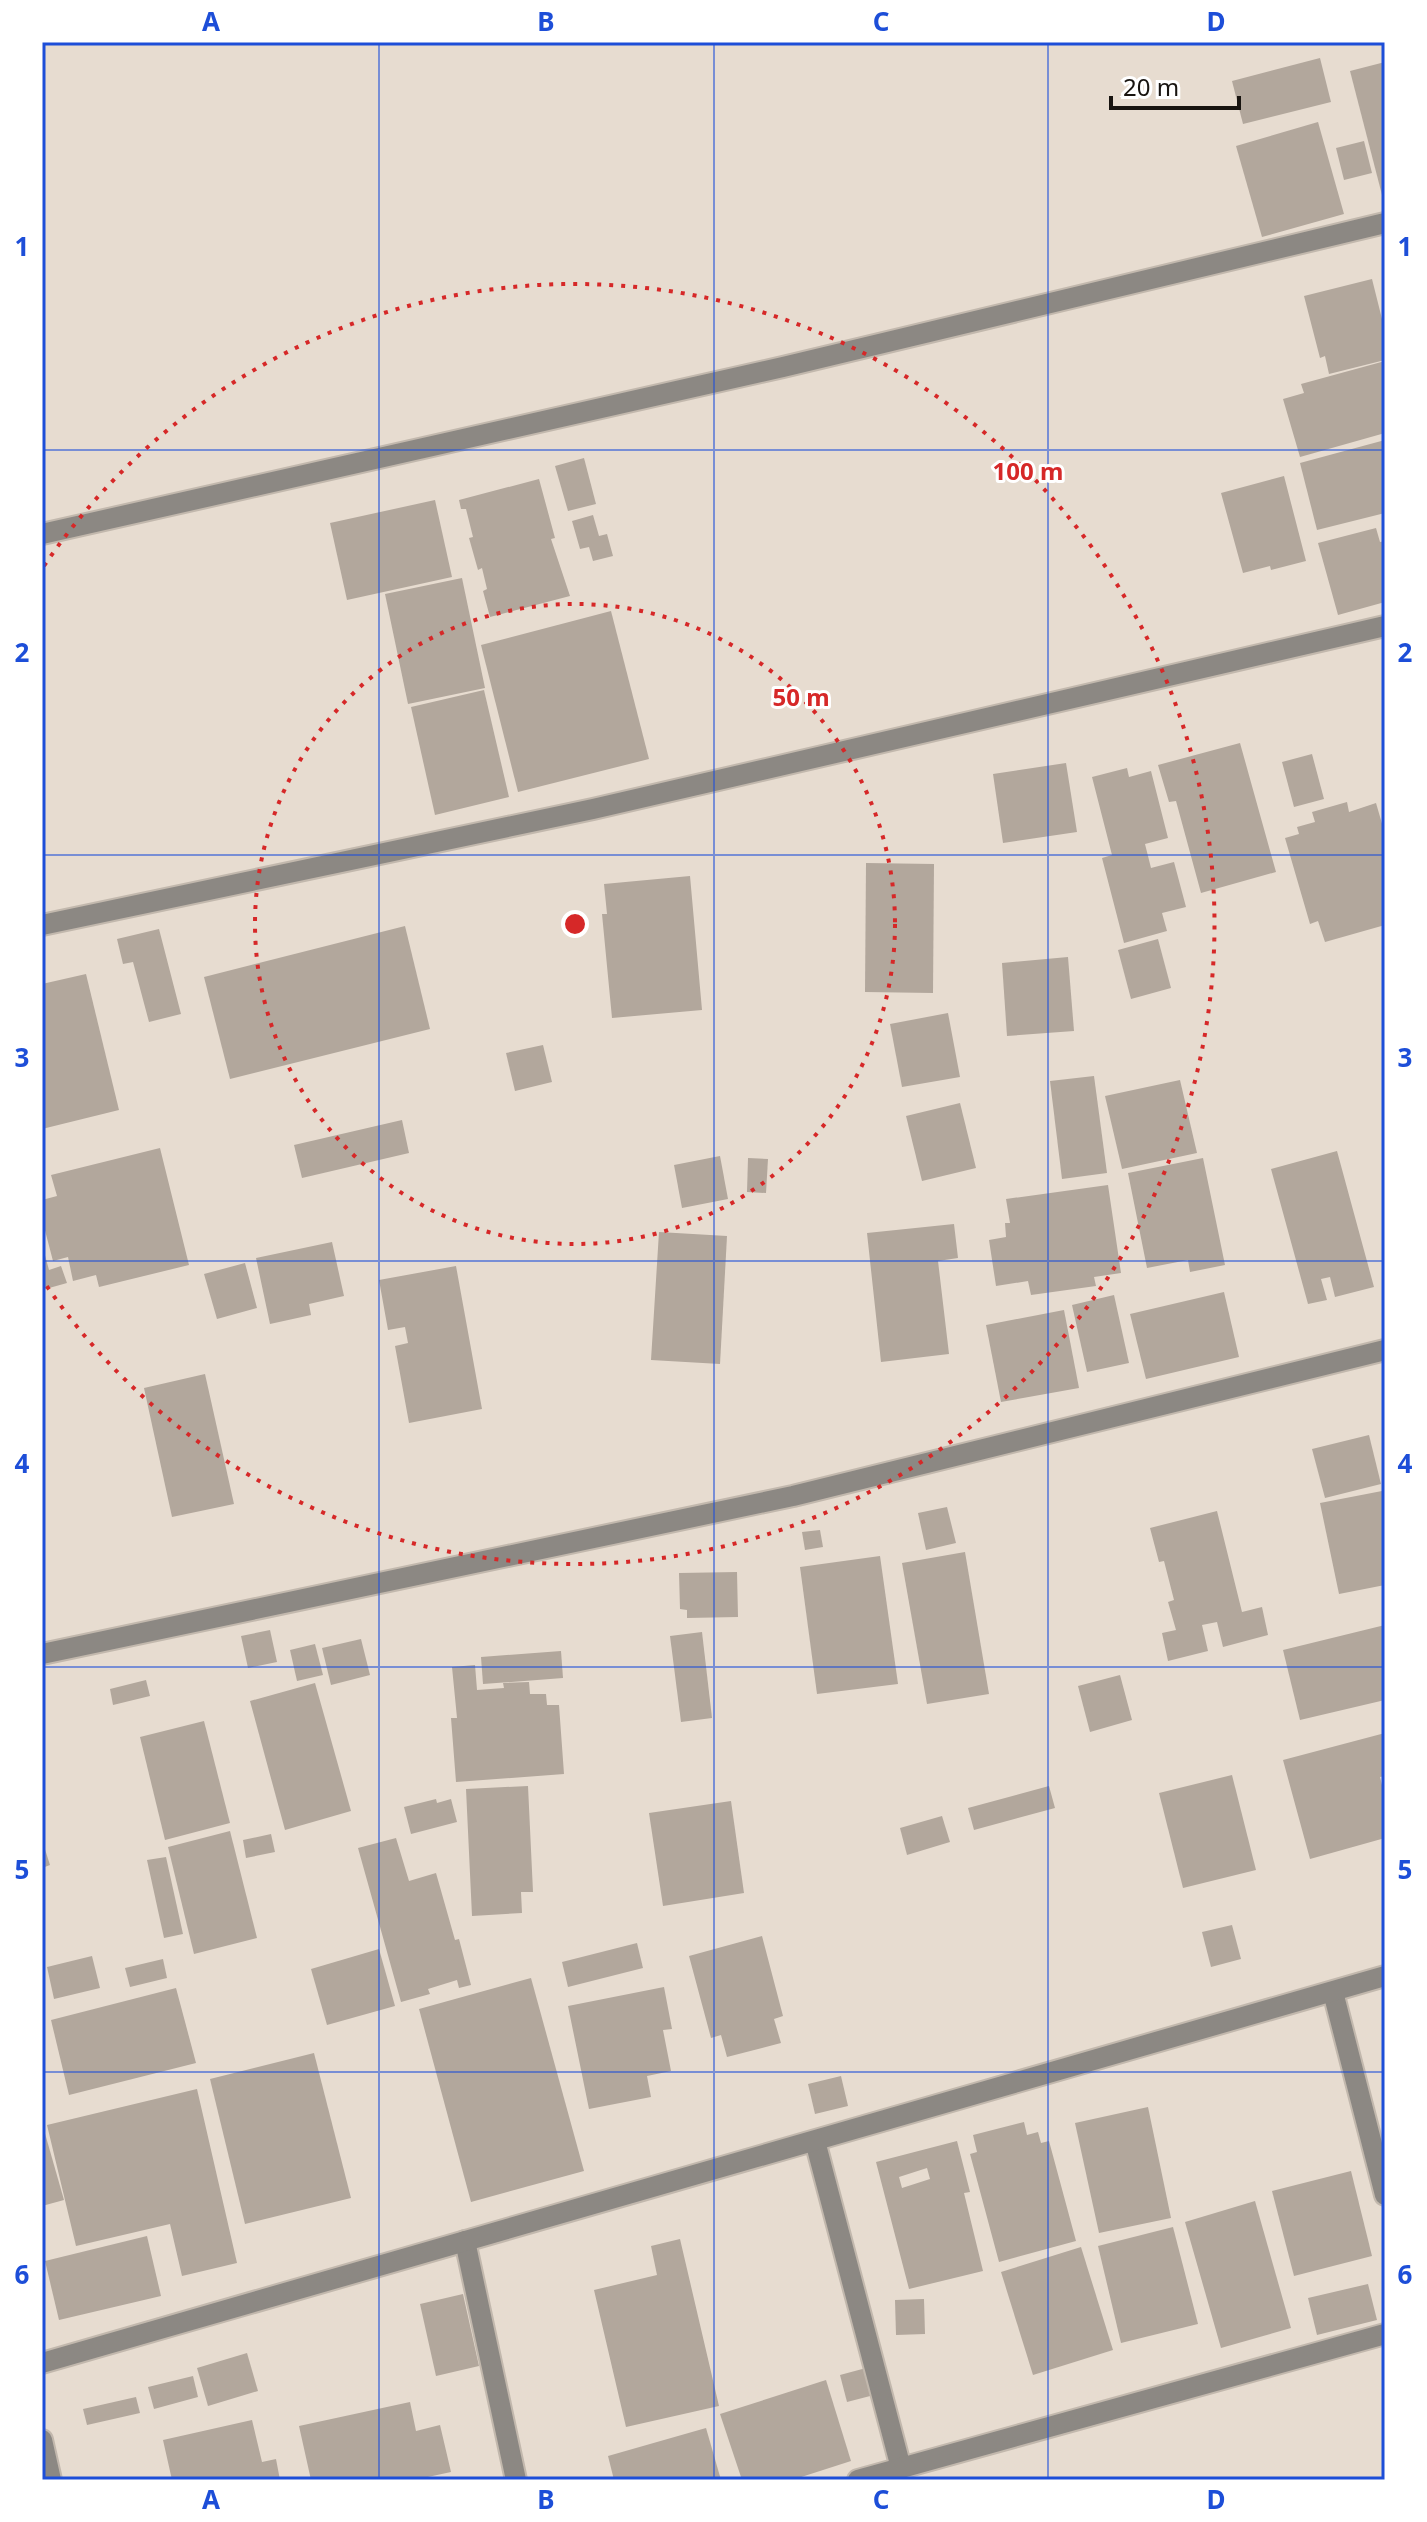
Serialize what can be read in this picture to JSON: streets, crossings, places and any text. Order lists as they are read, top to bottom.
{
  "scale_bar": "20 m",
  "grid": {
    "columns": [
      "A",
      "B",
      "C",
      "D"
    ],
    "rows": [
      "1",
      "2",
      "3",
      "4",
      "5",
      "6"
    ]
  },
  "rings": ["100 m", "50 m"]
}
